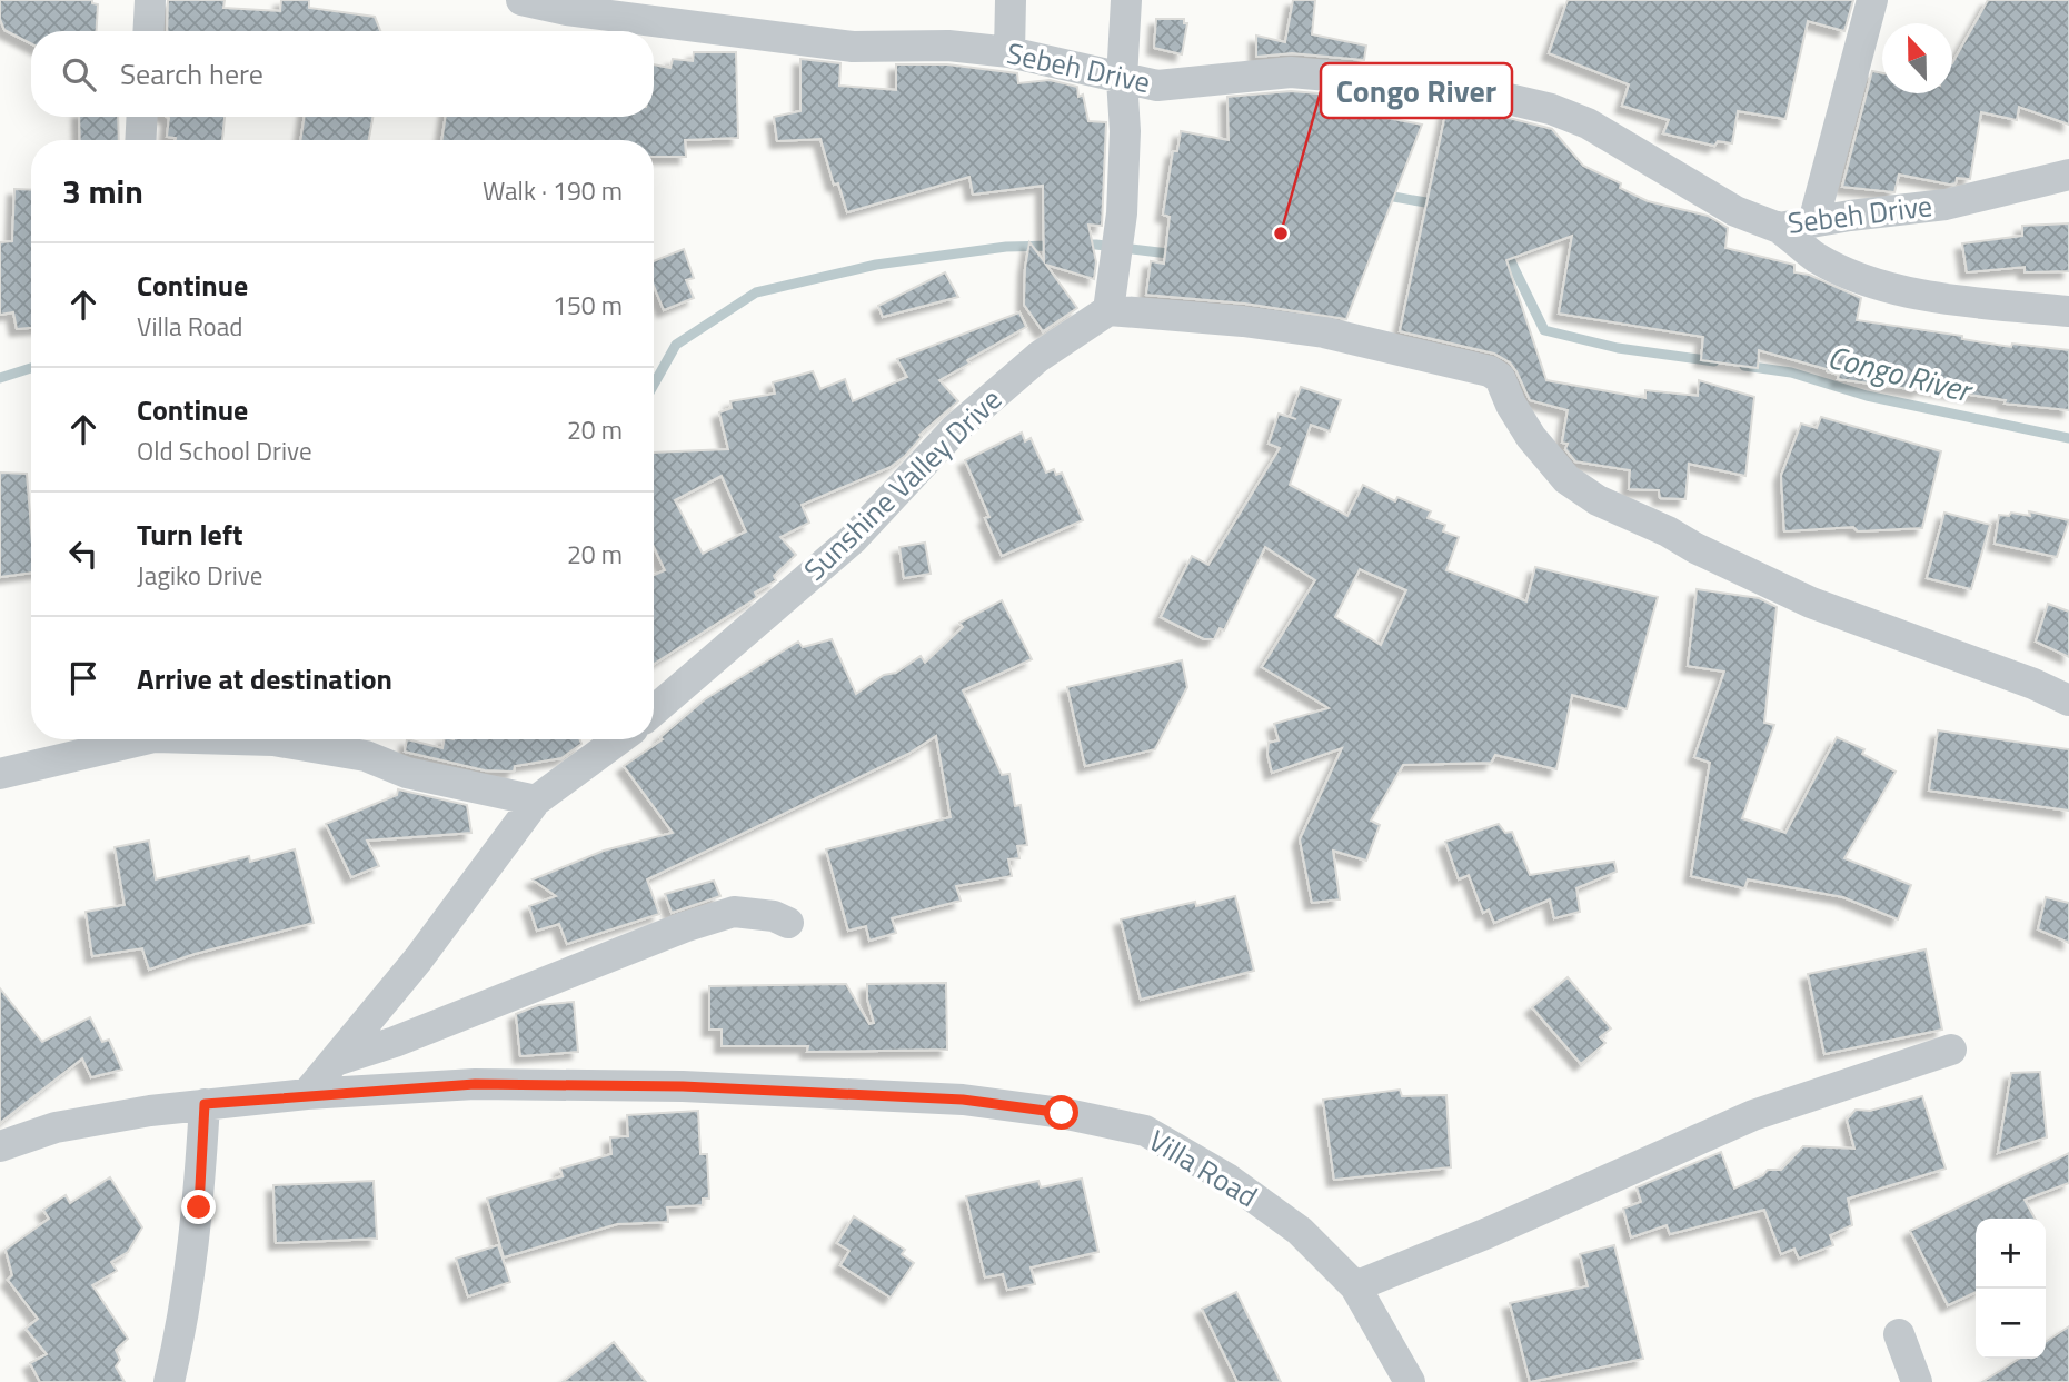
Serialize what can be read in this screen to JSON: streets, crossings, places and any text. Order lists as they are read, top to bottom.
{
  "streets": {
    "street": ["Sebeh Drive", "Sunshine Valley Drive", "Villa Road"]
  },
  "water": ["Congo River"],
  "places": ["Congo River"],
  "north": "top",
  "page": {
    "search": "Search here",
    "heading": ["3 min", "Walk · 190 m"],
    "list": [
      ["Continue", "Villa Road", "150 m"],
      ["Continue", "Old School Drive", "20 m"],
      ["Turn left", "Jagiko Drive", "20 m"],
      "Arrive at destination"
    ],
    "map_buttons": ["+", "−"]
  }
}
